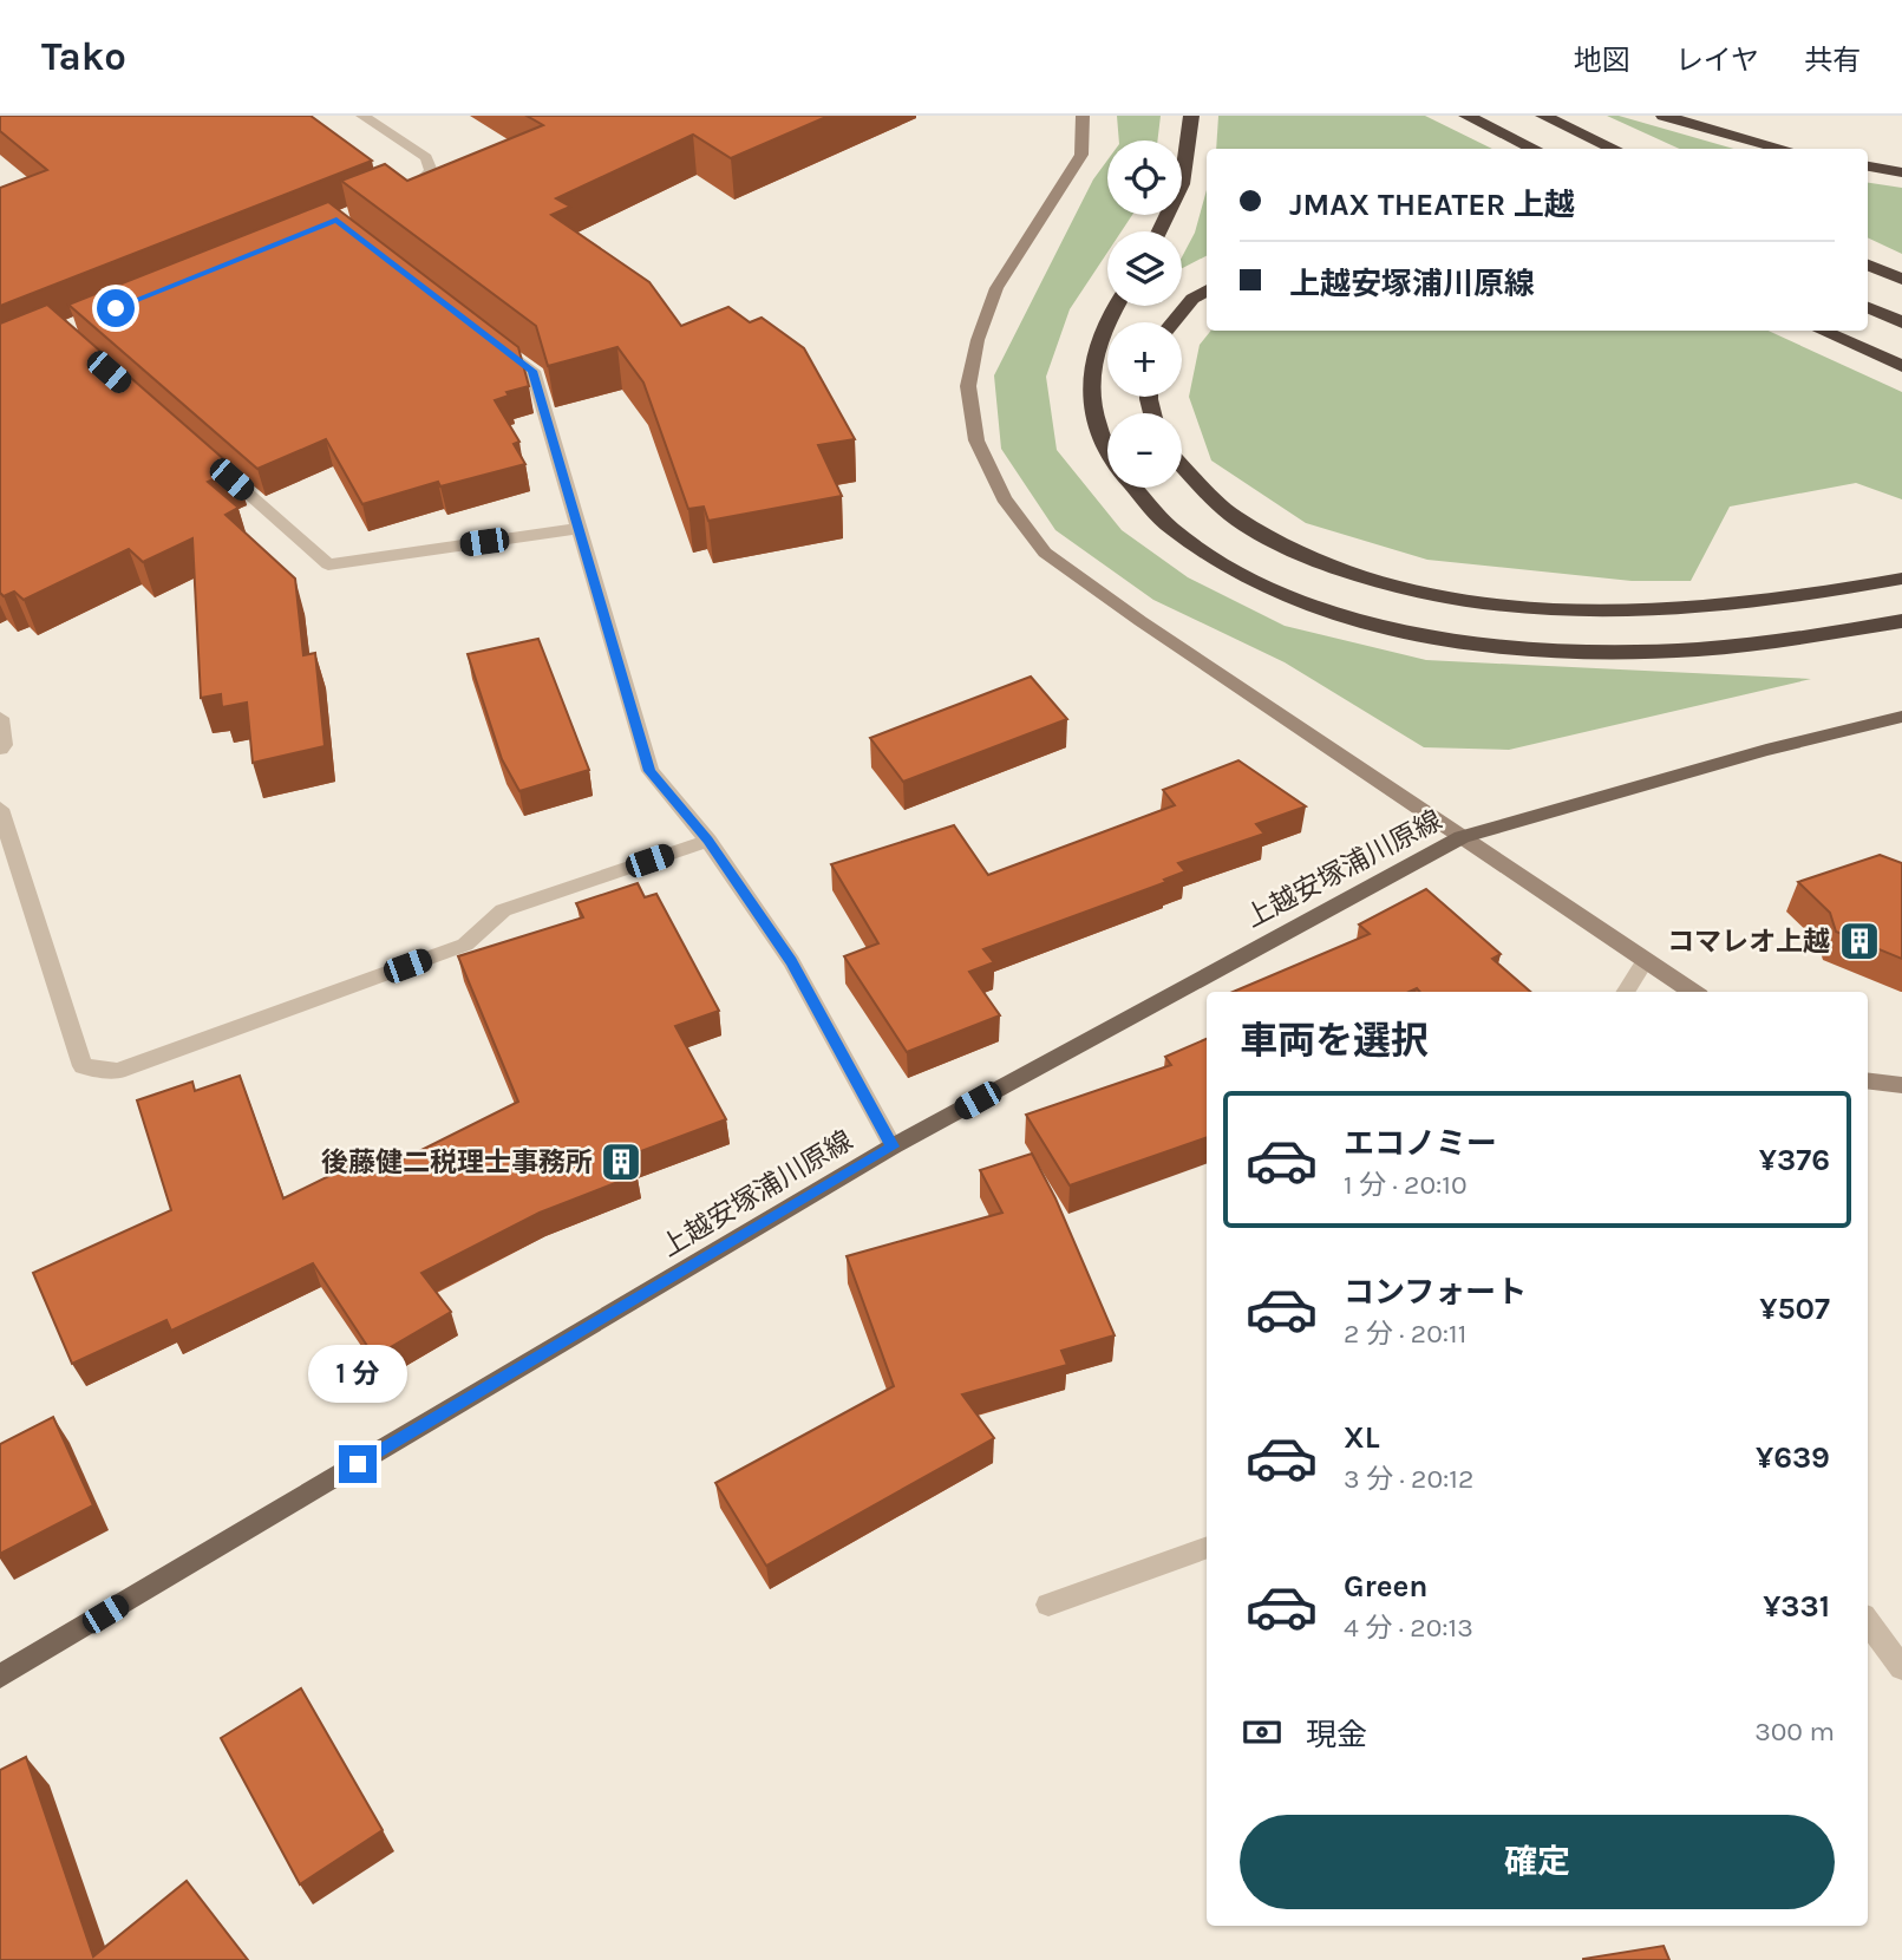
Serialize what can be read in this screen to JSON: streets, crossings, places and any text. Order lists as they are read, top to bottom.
{
  "streets": {
    "main road": ["上越安塚浦川原線"]
  },
  "places": {
    "building": ["コマレオ上越", "後藤健二税理士事務所"]
  },
  "page": {
    "header": "Tako",
    "nav": ["地図", "レイヤ", "共有"],
    "map_buttons": ["+", "−"],
    "banner": ["JMAX THEATER 上越", "上越安塚浦川原線"],
    "heading": "車両を選択",
    "list": [
      {
        "name": "エコノミー",
        "note": "1 分 · 20:10",
        "value": "¥376"
      },
      {
        "name": "コンフォート",
        "note": "2 分 · 20:11",
        "value": "¥507"
      },
      {
        "name": "XL",
        "note": "3 分 · 20:12",
        "value": "¥639"
      },
      {
        "name": "Green",
        "note": "4 分 · 20:13",
        "value": "¥331"
      }
    ],
    "bubble": "1 分",
    "pay": ["現金", "300 m"],
    "buttons": "確定"
  }
}
